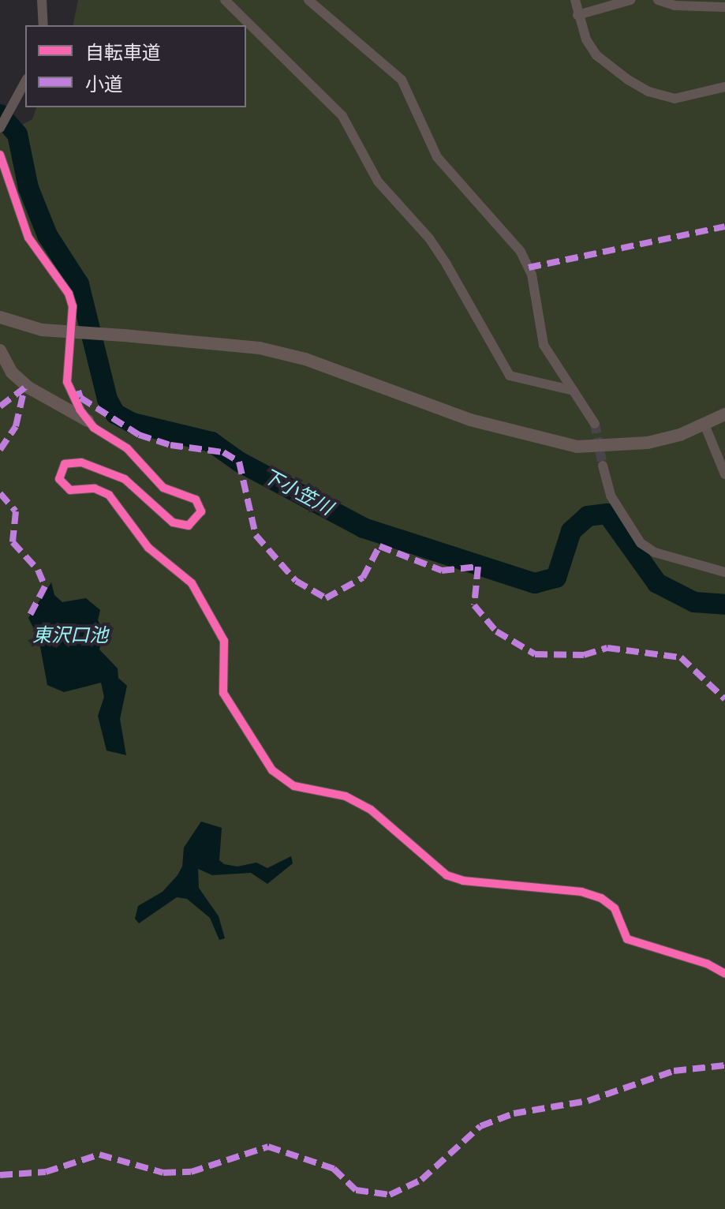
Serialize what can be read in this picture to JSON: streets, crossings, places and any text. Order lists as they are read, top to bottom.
{
  "water": ["下小笠川", "東沢口池"],
  "legend": ["自転車道", "小道"]
}
